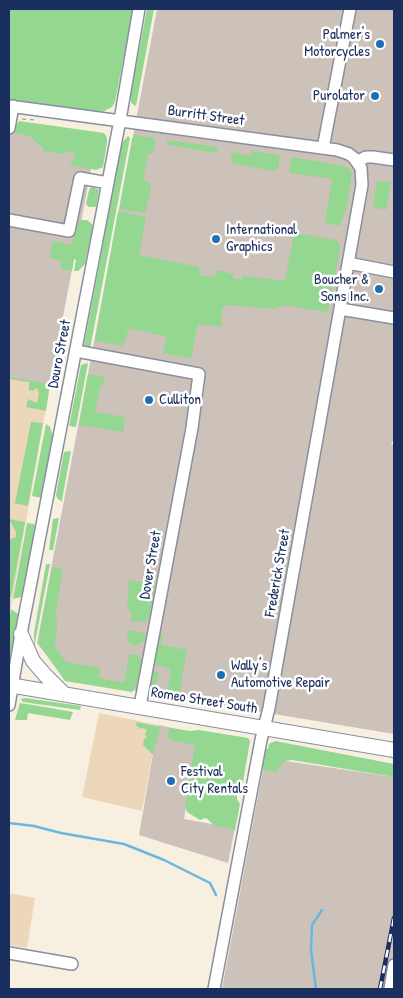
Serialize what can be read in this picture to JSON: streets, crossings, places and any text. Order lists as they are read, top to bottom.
{
  "streets": {
    "main road": ["Romeo Street South"],
    "street": [
      "Burritt Street",
      "Douro Street",
      "Dover Street",
      "Frederick Street"
    ]
  },
  "crossings": [
    ["Burritt Street", "Douro Street"],
    ["Burritt Street", "Frederick Street"],
    ["Douro Street", "Dover Street"],
    ["Douro Street", "Romeo Street South"],
    ["Dover Street", "Romeo Street South"],
    ["Frederick Street", "Romeo Street South"]
  ],
  "places": [
    "Palmer's Motorcycles",
    "Purolator",
    "International Graphics",
    "Boucher & Sons Inc.",
    "Culliton",
    "Wally's Automotive Repair",
    "Festival City Rentals"
  ]
}
